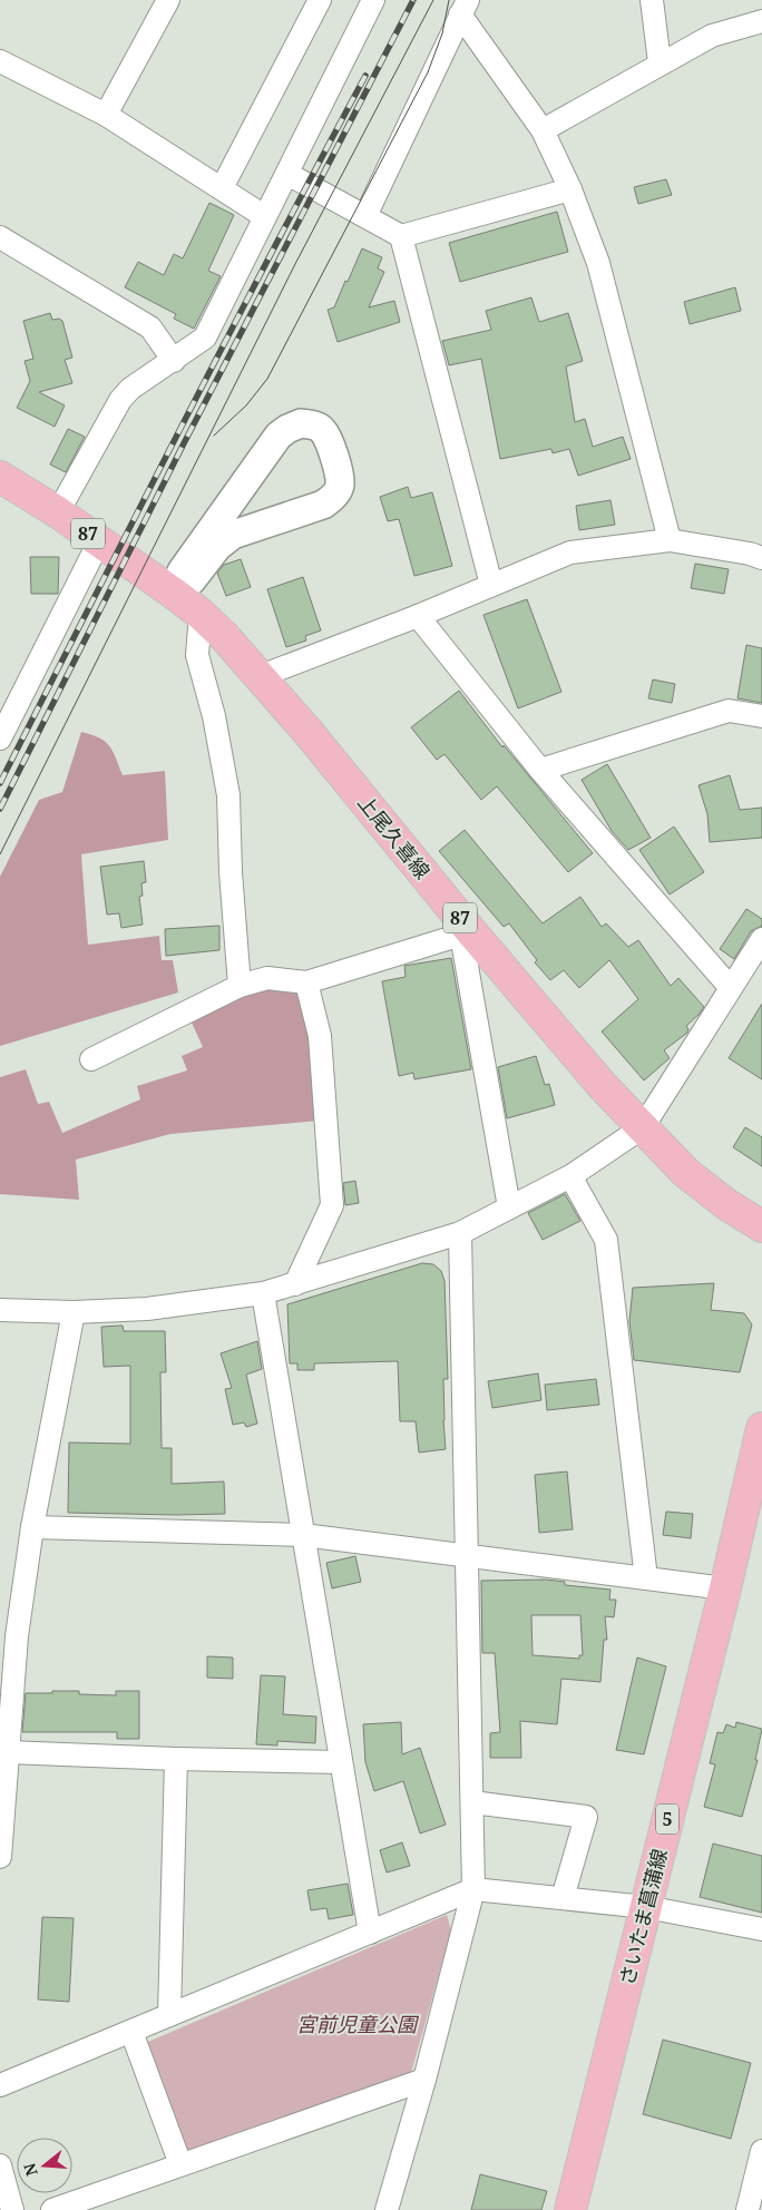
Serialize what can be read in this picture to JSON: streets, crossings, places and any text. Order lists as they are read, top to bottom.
{
  "streets": {
    "main road": [
      "87",
      "上尾久喜線",
      "5",
      "さいたま菖蒲線"
    ]
  },
  "parks": ["宮前児童公園"],
  "north": "left"
}
